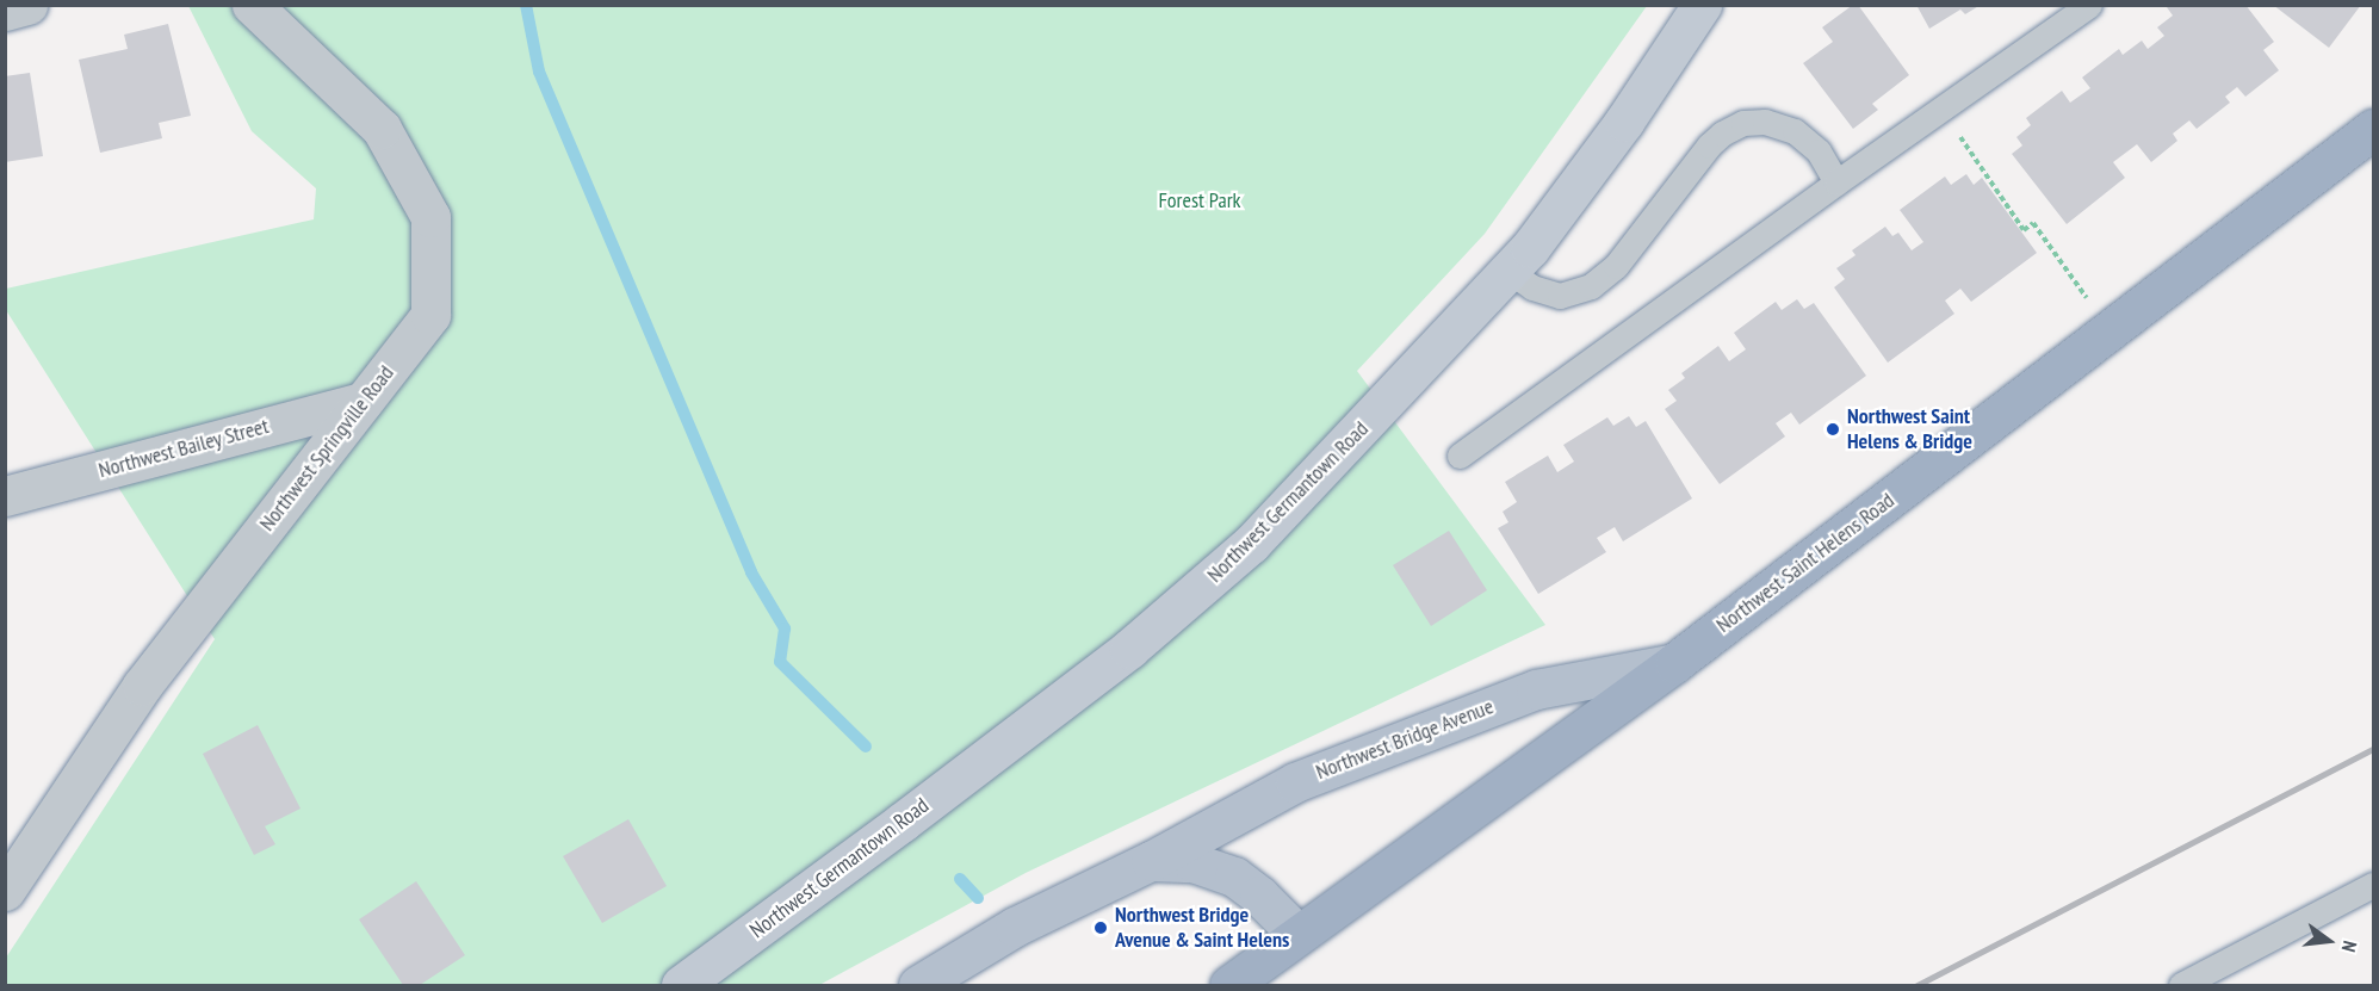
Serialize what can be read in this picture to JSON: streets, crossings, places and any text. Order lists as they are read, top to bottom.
{
  "streets": {
    "highway": ["Northwest Saint Helens Road"],
    "main road": ["Northwest Germantown Road", "Northwest Bridge Avenue"],
    "street": ["Northwest Bailey Street", "Northwest Springville Road"]
  },
  "crossings": [
    ["Northwest Bailey Street", "Northwest Springville Road"],
    ["Northwest Saint Helens Road", "Northwest Bridge Avenue"]
  ],
  "parks": ["Forest Park"],
  "places": ["Northwest Saint Helens & Bridge", "Northwest Bridge Avenue & Saint Helens"],
  "north": "right"
}
